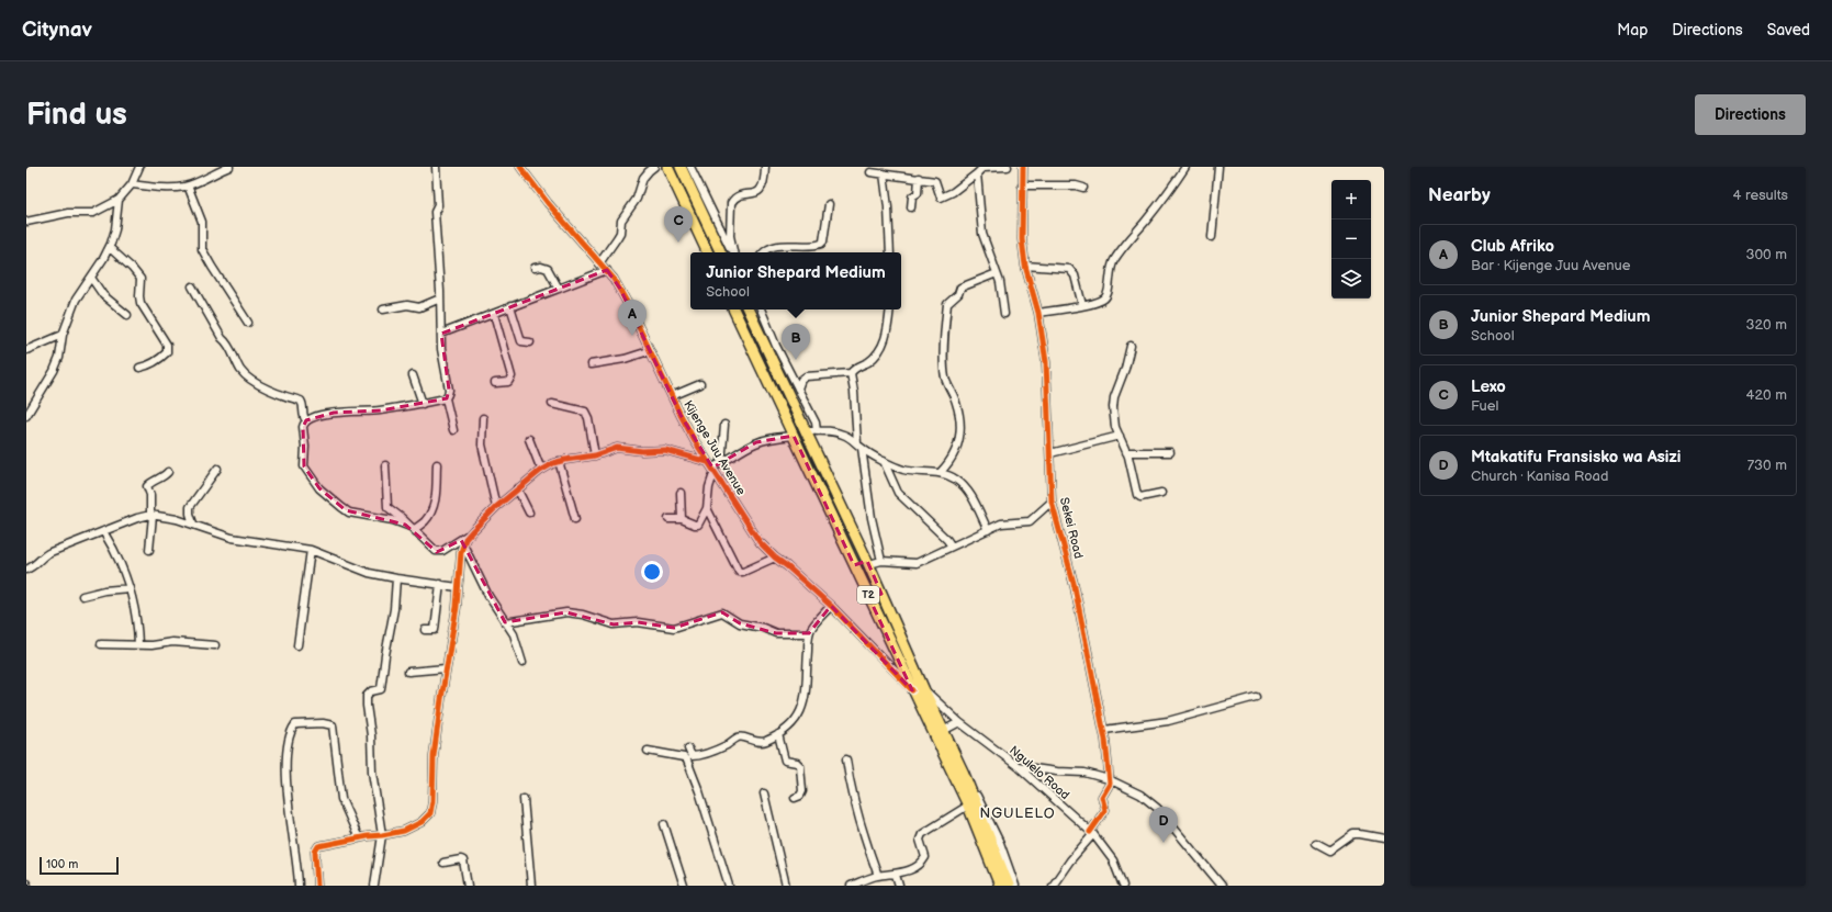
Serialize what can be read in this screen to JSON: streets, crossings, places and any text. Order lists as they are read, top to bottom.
{
  "streets": {
    "highway": ["T2"],
    "street": ["Kijenge Juu Avenue", "Sekei Road", "Ngulelo Road"]
  },
  "crossings": [
    ["Kijenge Juu Avenue", "T2"],
    ["Sekei Road", "Ngulelo Road"],
    ["T2", "Ngulelo Road"]
  ],
  "districts": ["NGULELO"],
  "scale_bar": "100 m",
  "page": {
    "header": "Citynav",
    "nav": ["Map", "Directions", "Saved"],
    "buttons": "Directions",
    "title": "Find us",
    "heading": ["Nearby", "4 results"],
    "map_buttons": ["+", "−"],
    "pins": [
      "C",
      "A",
      "B",
      "D"
    ],
    "list": [
      {
        "mark": "A",
        "name": "Club Afriko",
        "note": "Bar · Kijenge Juu Avenue",
        "value": "300 m"
      },
      {
        "mark": "B",
        "name": "Junior Shepard Medium",
        "note": "School",
        "value": "320 m"
      },
      {
        "mark": "C",
        "name": "Lexo",
        "note": "Fuel",
        "value": "420 m"
      },
      {
        "mark": "D",
        "name": "Mtakatifu Fransisko wa Asizi",
        "note": "Church · Kanisa Road",
        "value": "730 m"
      }
    ],
    "popup": ["Junior Shepard Medium", "School"],
    "scale": "100 m"
  }
}
